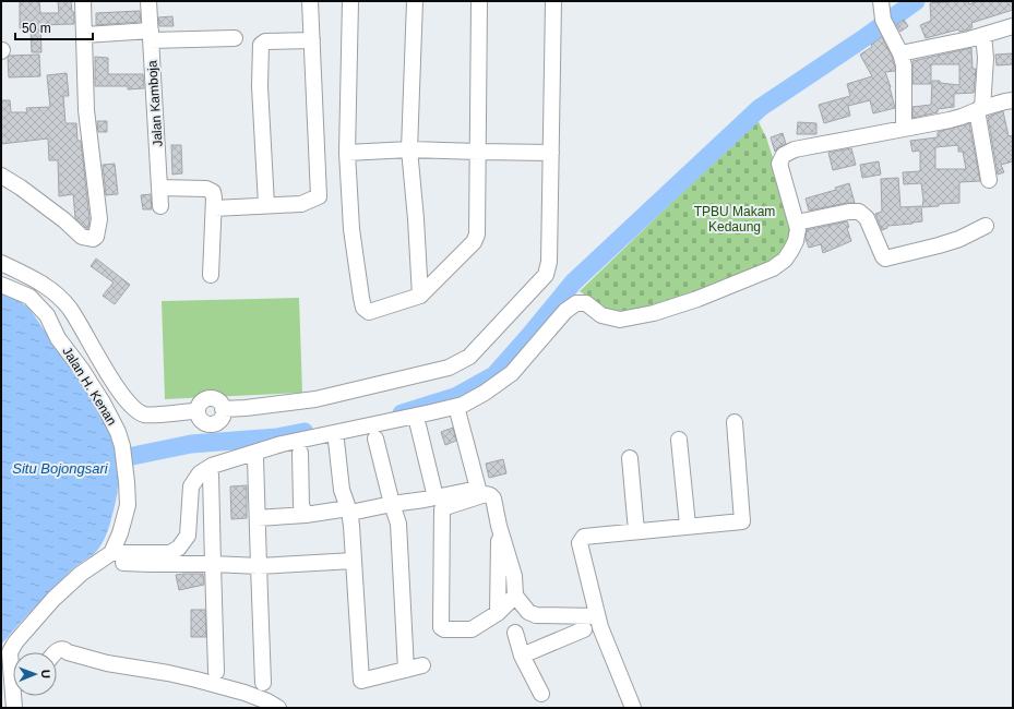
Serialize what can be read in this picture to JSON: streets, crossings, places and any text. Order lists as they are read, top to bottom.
{
  "streets": {
    "street": ["Jalan Kamboja", "Jalan H. Kenan"]
  },
  "water": ["Situ Bojongsari"],
  "parks": ["TPBU Makam Kedaung"],
  "scale_bar": "50 m",
  "north": "right"
}
